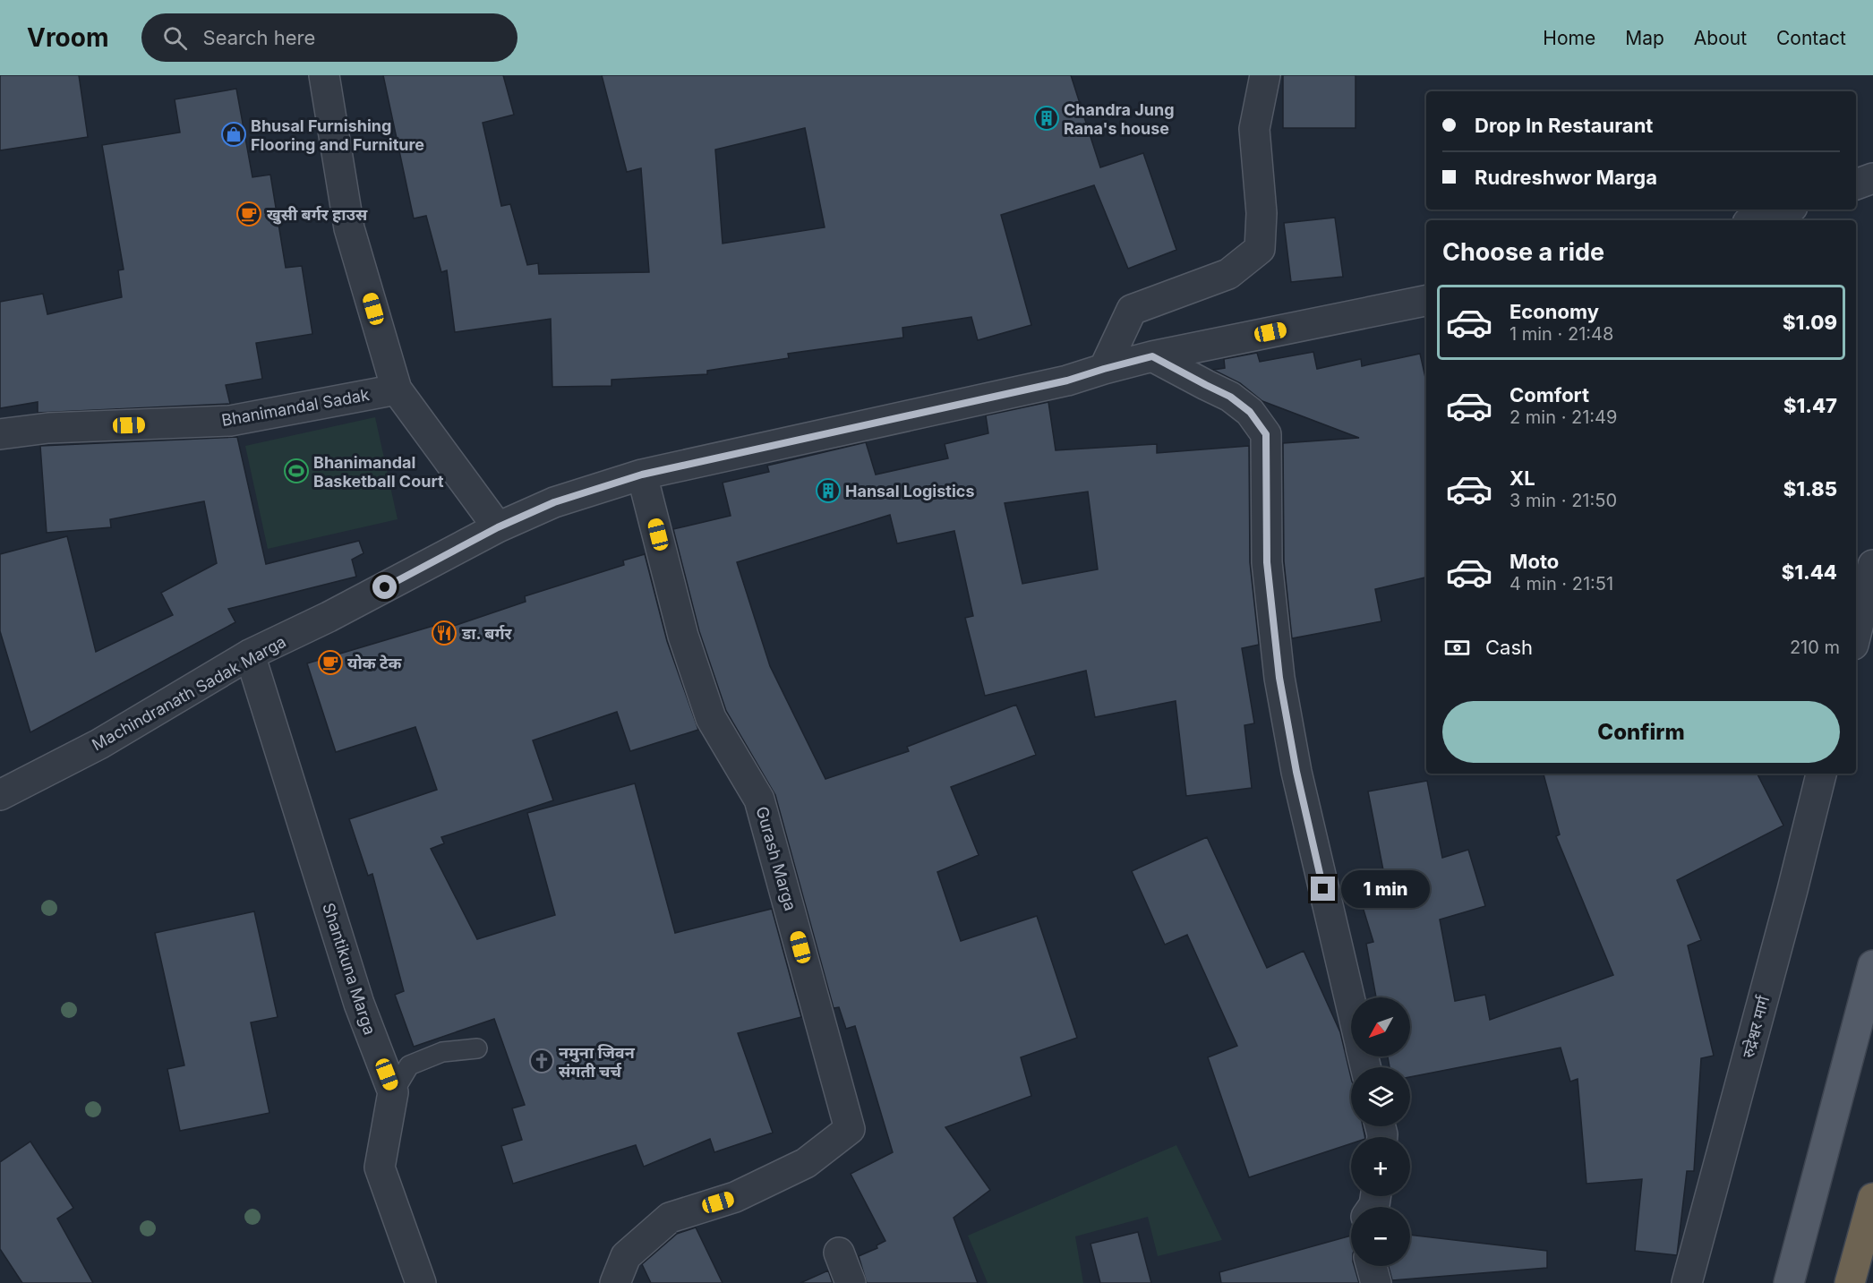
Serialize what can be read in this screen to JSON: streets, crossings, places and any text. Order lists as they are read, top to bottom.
{
  "streets": {
    "street": [
      "Bhanimandal Sadak",
      "Machindranath Sadak Marga",
      "Gurash Marga",
      "Shantikuna Marga",
      "रुद्रेश्वर मार्ग"
    ]
  },
  "crossings": [
    ["Machindranath Sadak Marga", "Gurash Marga"],
    ["Machindranath Sadak Marga", "Shantikuna Marga"]
  ],
  "places": {
    "building": ["Chandra Jung Rana's house", "Hansal Logistics"],
    "shop": ["Bhusal Furnishing Flooring and Furniture"],
    "cafe": ["खुसी बर्गर हाउस", "योक टेक"],
    "sports": ["Bhanimandal Basketball Court"],
    "restaurant": ["डा. बर्गर"],
    "church": ["नमुना जिवन संगती चर्च"]
  },
  "north": "bottom left",
  "page": {
    "header": "Vroom",
    "search": "Search here",
    "nav": [
      "Home",
      "Map",
      "About",
      "Contact"
    ],
    "banner": ["Drop In Restaurant", "Rudreshwor Marga"],
    "heading": "Choose a ride",
    "list": [
      {
        "name": "Economy",
        "note": "1 min · 21:48",
        "value": "$1.09"
      },
      {
        "name": "Comfort",
        "note": "2 min · 21:49",
        "value": "$1.47"
      },
      {
        "name": "XL",
        "note": "3 min · 21:50",
        "value": "$1.85"
      },
      {
        "name": "Moto",
        "note": "4 min · 21:51",
        "value": "$1.44"
      }
    ],
    "pay": ["Cash", "210 m"],
    "buttons": "Confirm",
    "bubble": "1 min",
    "map_buttons": ["+", "−"]
  }
}
